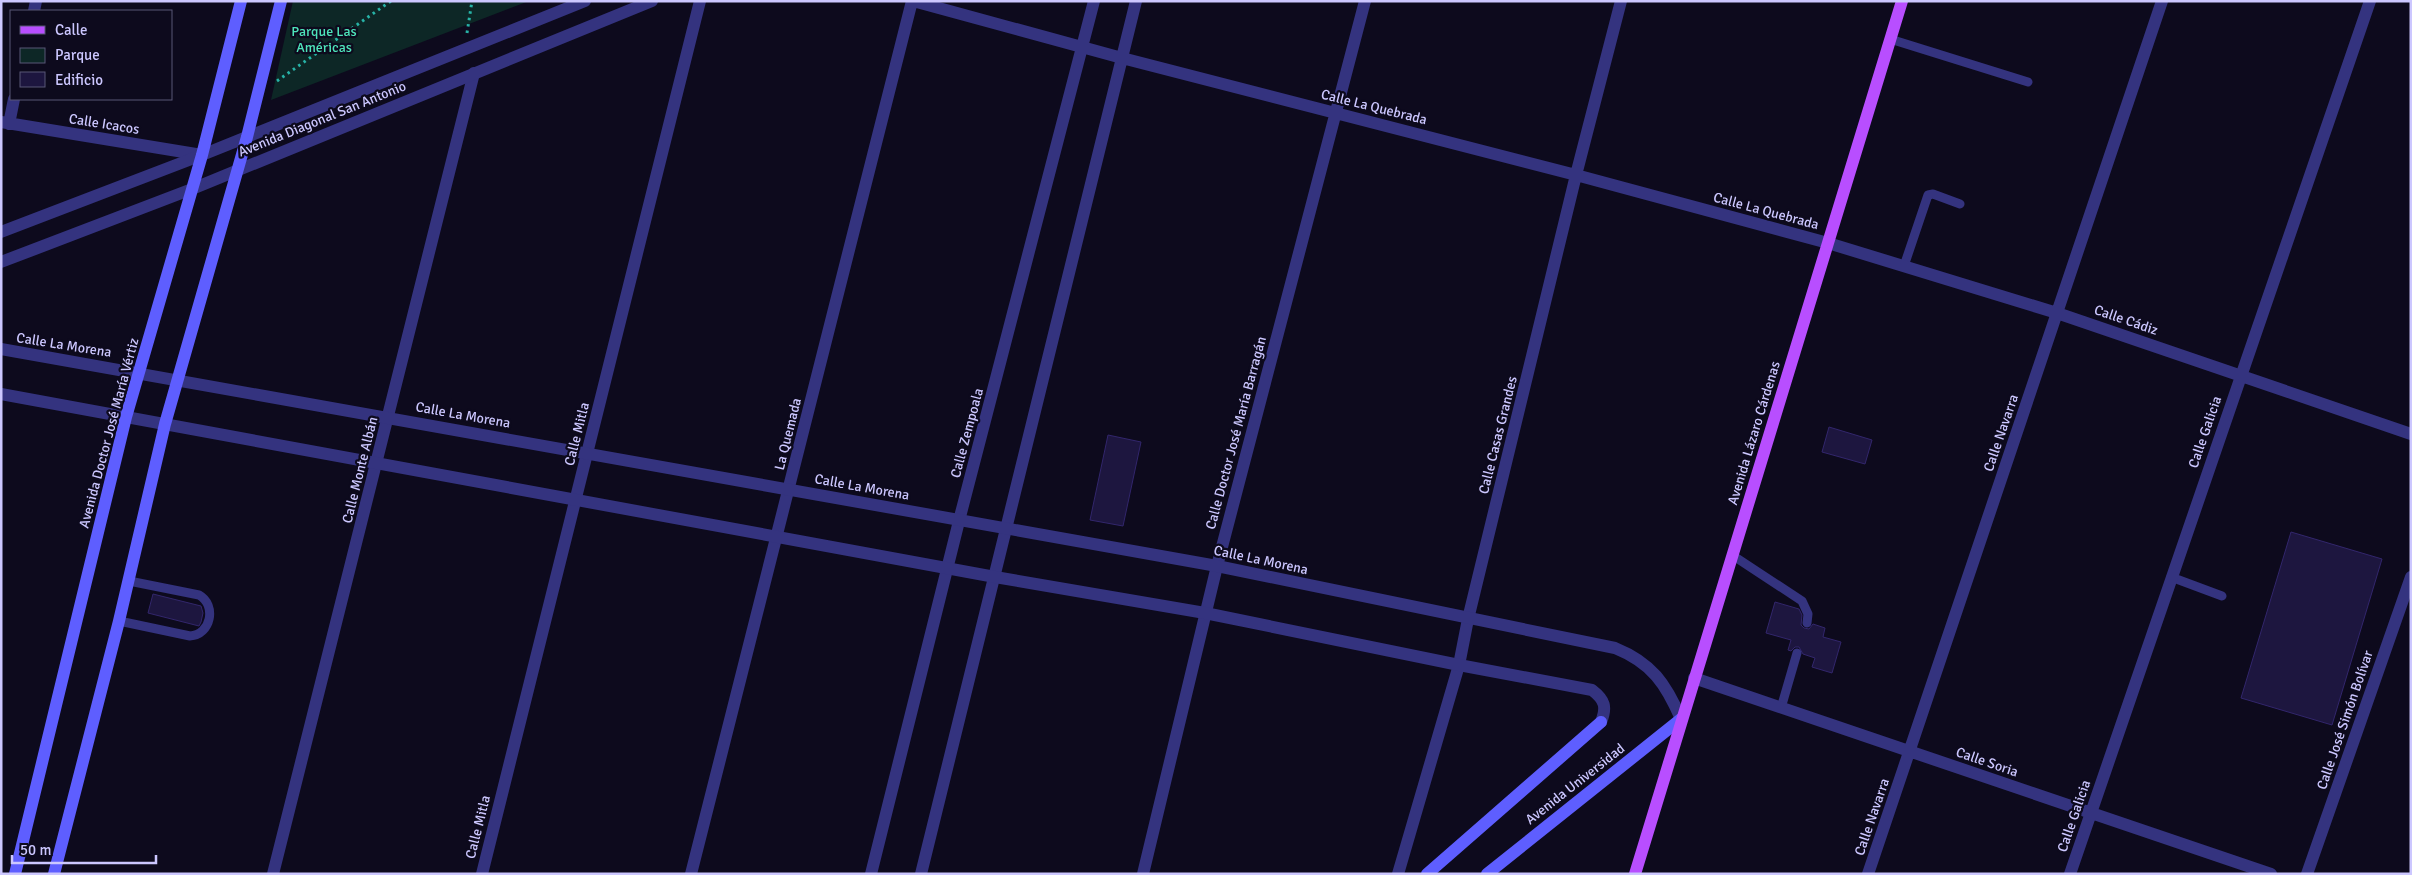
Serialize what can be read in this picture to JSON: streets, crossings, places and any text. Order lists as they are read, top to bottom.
{
  "streets": {
    "main road": ["Avenida Doctor José María Vértiz", "Avenida Lázaro Cárdenas", "Avenida Universidad"],
    "street": [
      "Calle La Quebrada",
      "Avenida Diagonal San Antonio",
      "Calle Icacos",
      "Calle Cádiz",
      "Calle La Morena",
      "Calle Galicia",
      "Calle Zempoala",
      "Calle Doctor José María Barragán",
      "Calle Navarra",
      "Calle Mitla",
      "La Quemada",
      "Calle Casas Grandes",
      "Calle Monte Albán",
      "Calle José Simón Bolívar",
      "Calle Soria"
    ]
  },
  "crossings": [
    ["Calle La Quebrada", "Calle Cádiz"],
    ["Calle La Quebrada", "Calle Zempoala"],
    ["Calle La Quebrada", "Calle Doctor José María Barragán"],
    ["Calle La Quebrada", "Avenida Lázaro Cárdenas"],
    ["Calle La Quebrada", "La Quemada"],
    ["Calle La Quebrada", "Calle Casas Grandes"],
    ["Avenida Diagonal San Antonio", "Calle Icacos"],
    ["Avenida Diagonal San Antonio", "Avenida Doctor José María Vértiz"],
    ["Avenida Diagonal San Antonio", "Calle Monte Albán"],
    ["Calle Icacos", "Avenida Doctor José María Vértiz"],
    ["Calle Cádiz", "Calle Galicia"],
    ["Calle Cádiz", "Avenida Lázaro Cárdenas"],
    ["Calle Cádiz", "Calle Navarra"],
    ["Calle La Morena", "Avenida Doctor José María Vértiz"],
    ["Calle La Morena", "Calle Zempoala"],
    ["Calle La Morena", "Calle Doctor José María Barragán"],
    ["Calle La Morena", "Avenida Lázaro Cárdenas"],
    ["Calle La Morena", "Calle Mitla"],
    ["Calle La Morena", "La Quemada"],
    ["Calle La Morena", "Calle Casas Grandes"],
    ["Calle La Morena", "Calle Monte Albán"],
    ["Calle La Morena", "Avenida Universidad"],
    ["Calle Galicia", "Calle Soria"],
    ["Avenida Lázaro Cárdenas", "Calle Soria"],
    ["Avenida Lázaro Cárdenas", "Avenida Universidad"],
    ["Calle Navarra", "Calle Soria"]
  ],
  "parks": ["Parque Las Américas"],
  "legend": ["Calle", "Parque", "Edificio"],
  "scale_bar": "50 m"
}
